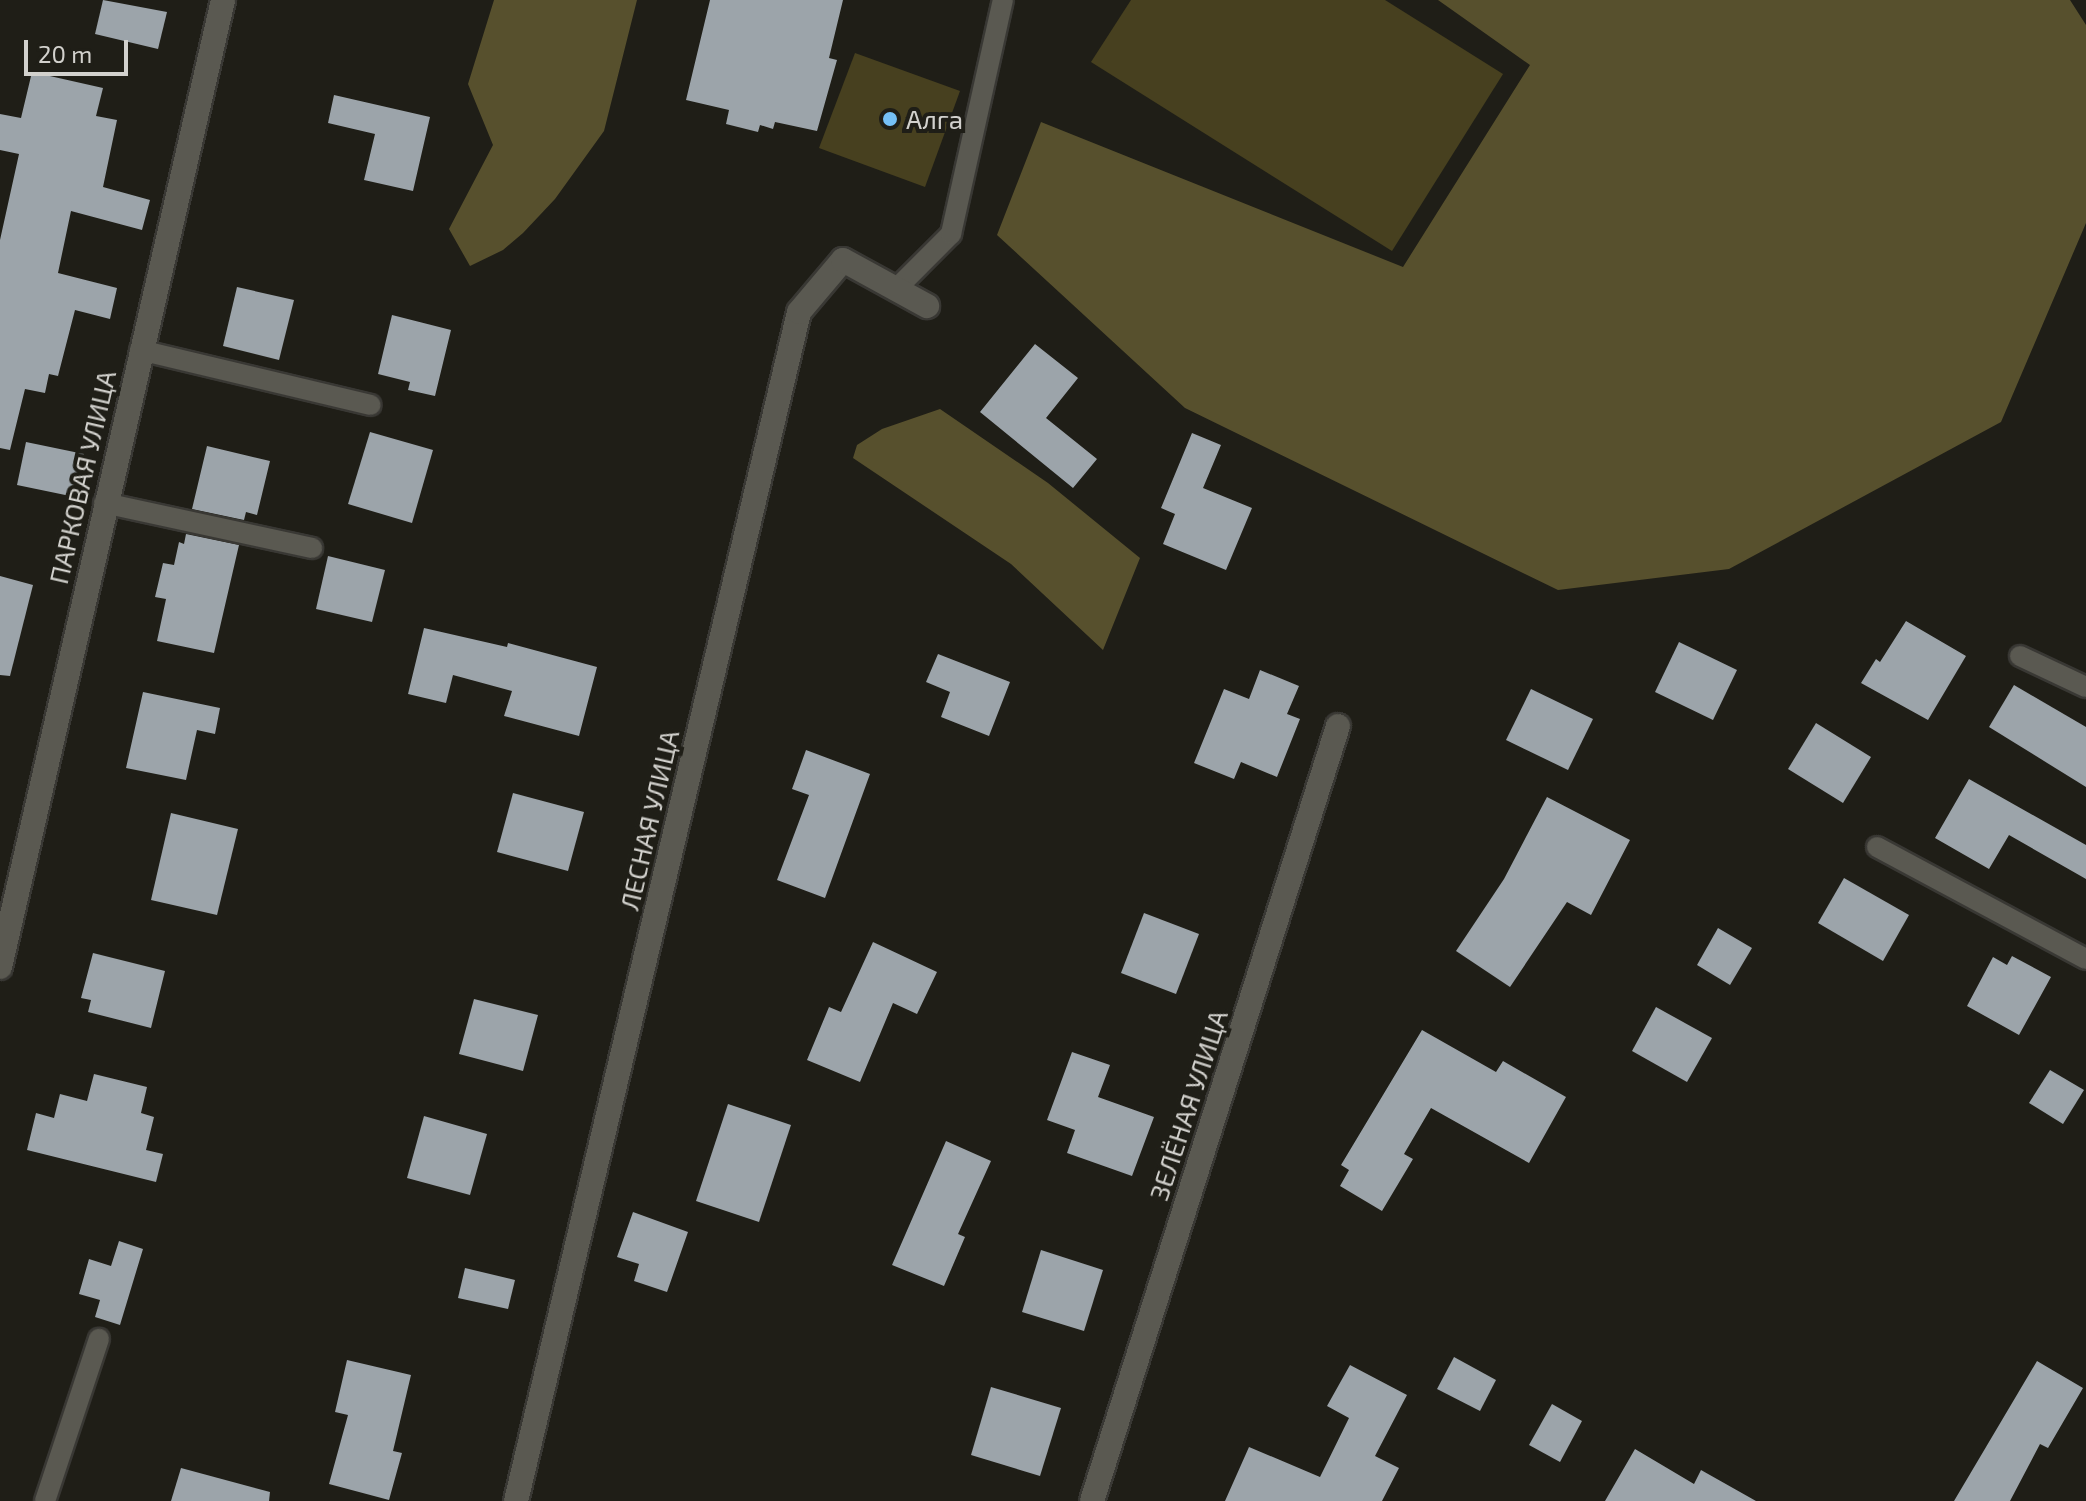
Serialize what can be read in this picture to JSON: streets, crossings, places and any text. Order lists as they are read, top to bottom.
{
  "streets": {
    "street": ["ПАРКОВАЯ УЛИЦА", "ЛЕСНАЯ УЛИЦА", "ЗЕЛЁНАЯ УЛИЦА"]
  },
  "places": ["Алга"],
  "scale_bar": "20 m"
}
